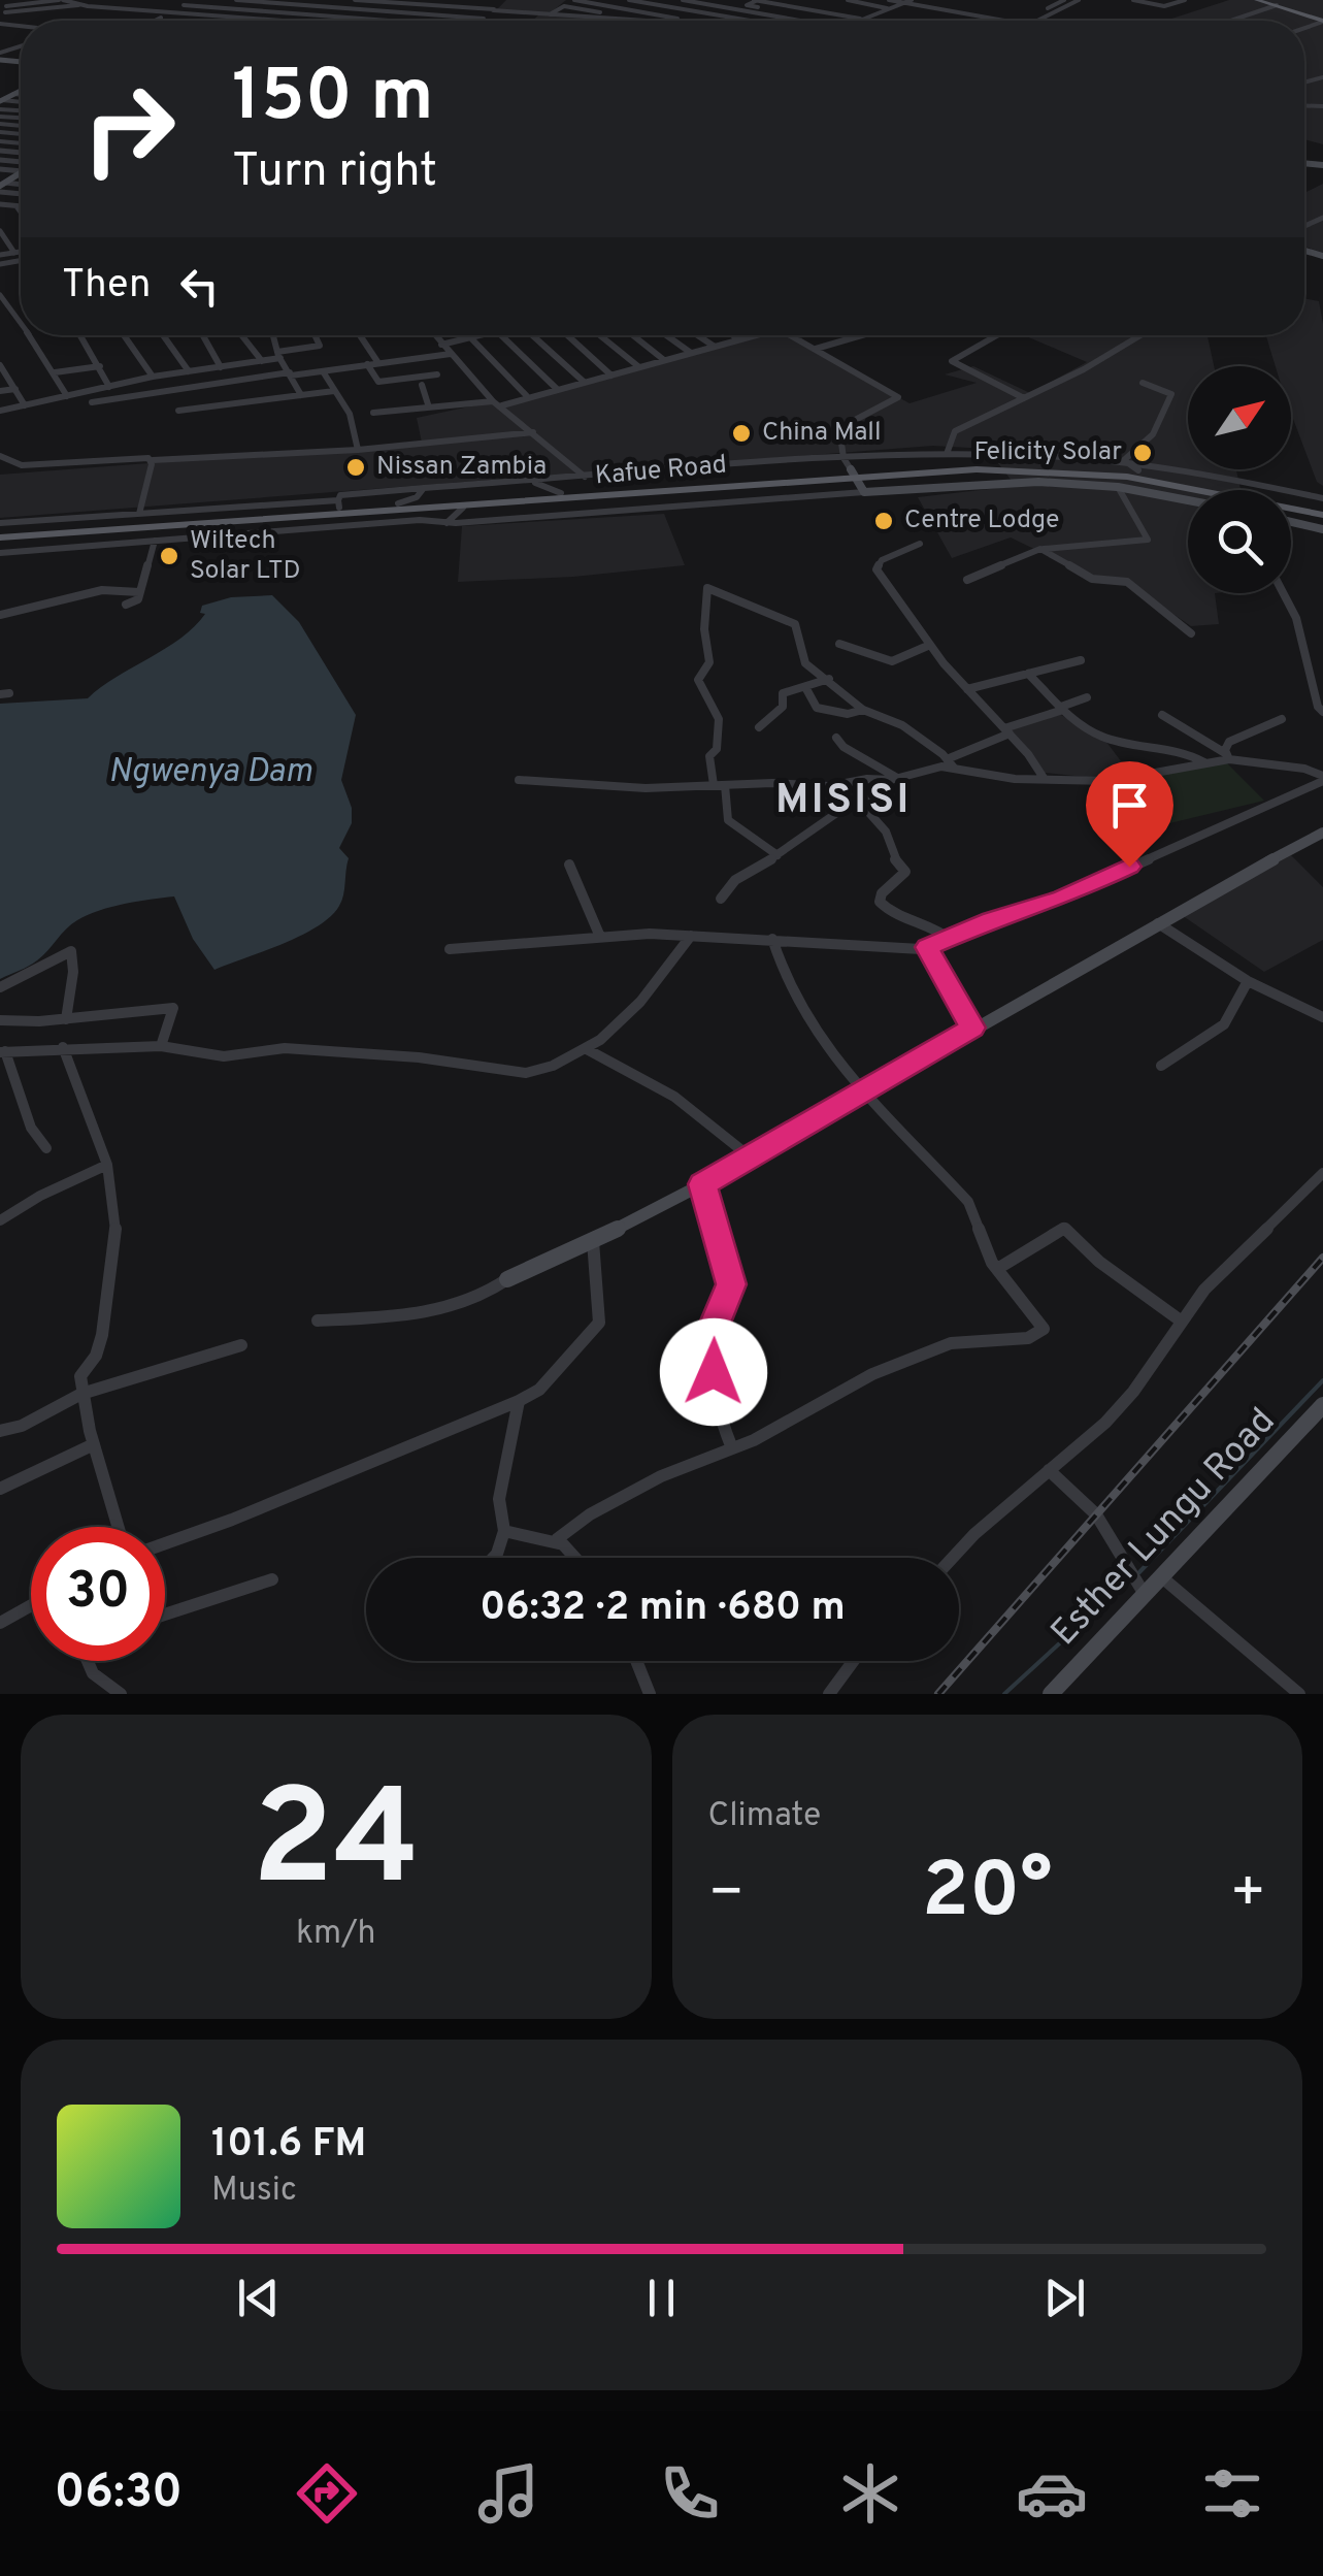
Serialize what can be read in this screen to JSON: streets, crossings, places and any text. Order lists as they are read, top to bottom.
{
  "streets": {
    "main road": ["Kafue Road"],
    "street": ["Esther Lungu Road"]
  },
  "districts": ["MISISI"],
  "water": ["Ngwenya Dam"],
  "places": [
    "China Mall",
    "Felicity Solar",
    "Nissan Zambia",
    "Centre Lodge",
    "Wiltech Solar LTD"
  ],
  "north": "top right",
  "page": {
    "turn": ["150 m", "Turn right"],
    "then": "Then",
    "limit": "30",
    "trip": "06:32 · 2 min · 680 m",
    "tile": [
      ["24", "km/h"],
      "Climate"
    ],
    "heat": ["−", "20°", "+"],
    "song": ["101.6 FM", "Music"],
    "tabs": "06:30"
  }
}
